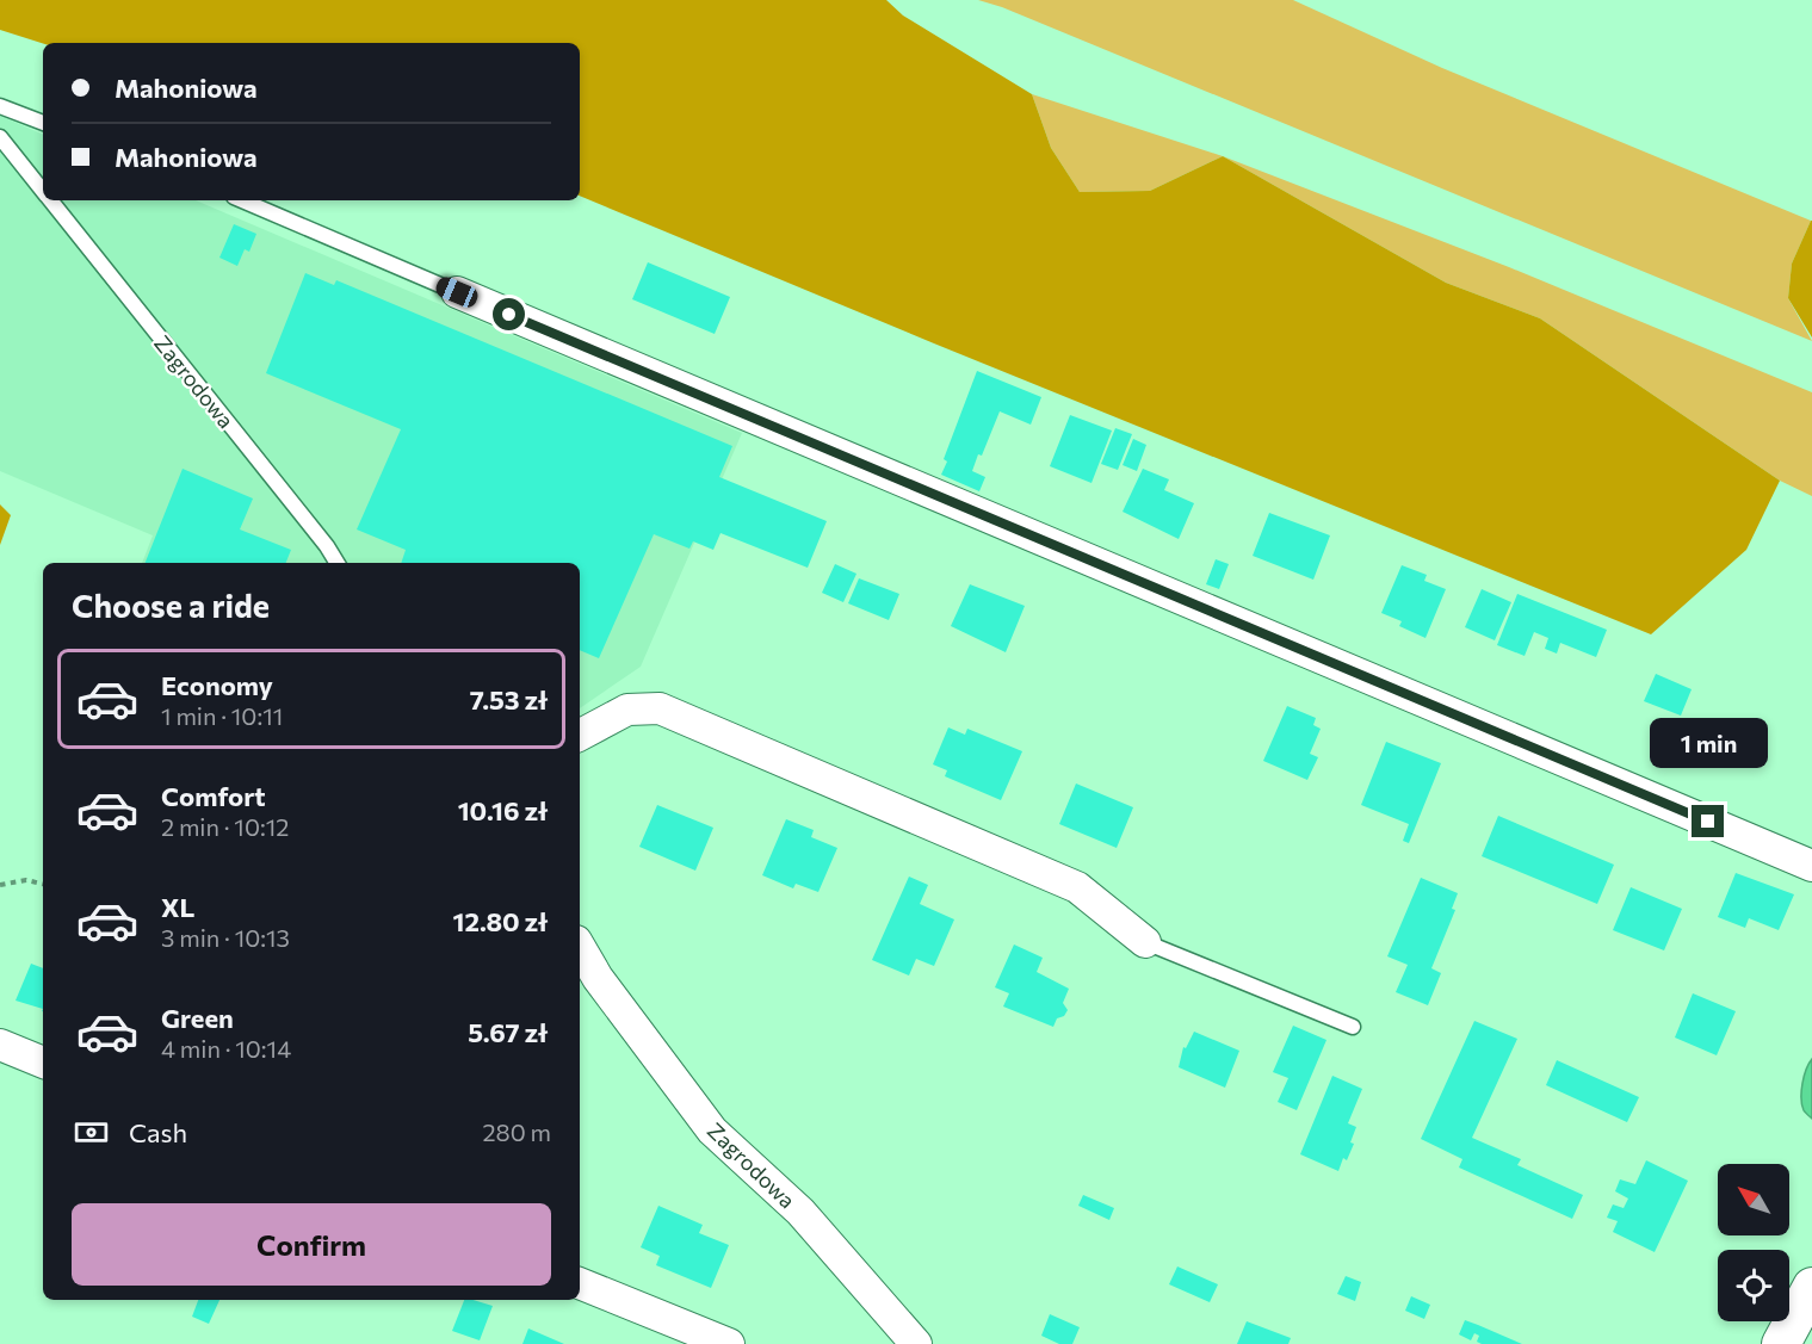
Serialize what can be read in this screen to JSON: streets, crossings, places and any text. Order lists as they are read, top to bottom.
{
  "streets": {
    "street": ["Zagrodowa"]
  },
  "north": "top left",
  "page": {
    "banner": ["Mahoniowa", "Mahoniowa"],
    "heading": "Choose a ride",
    "list": [
      {
        "name": "Economy",
        "note": "1 min · 10:11",
        "value": "7.53 zł"
      },
      {
        "name": "Comfort",
        "note": "2 min · 10:12",
        "value": "10.16 zł"
      },
      {
        "name": "XL",
        "note": "3 min · 10:13",
        "value": "12.80 zł"
      },
      {
        "name": "Green",
        "note": "4 min · 10:14",
        "value": "5.67 zł"
      }
    ],
    "bubble": "1 min",
    "pay": ["Cash", "280 m"],
    "buttons": "Confirm"
  }
}
